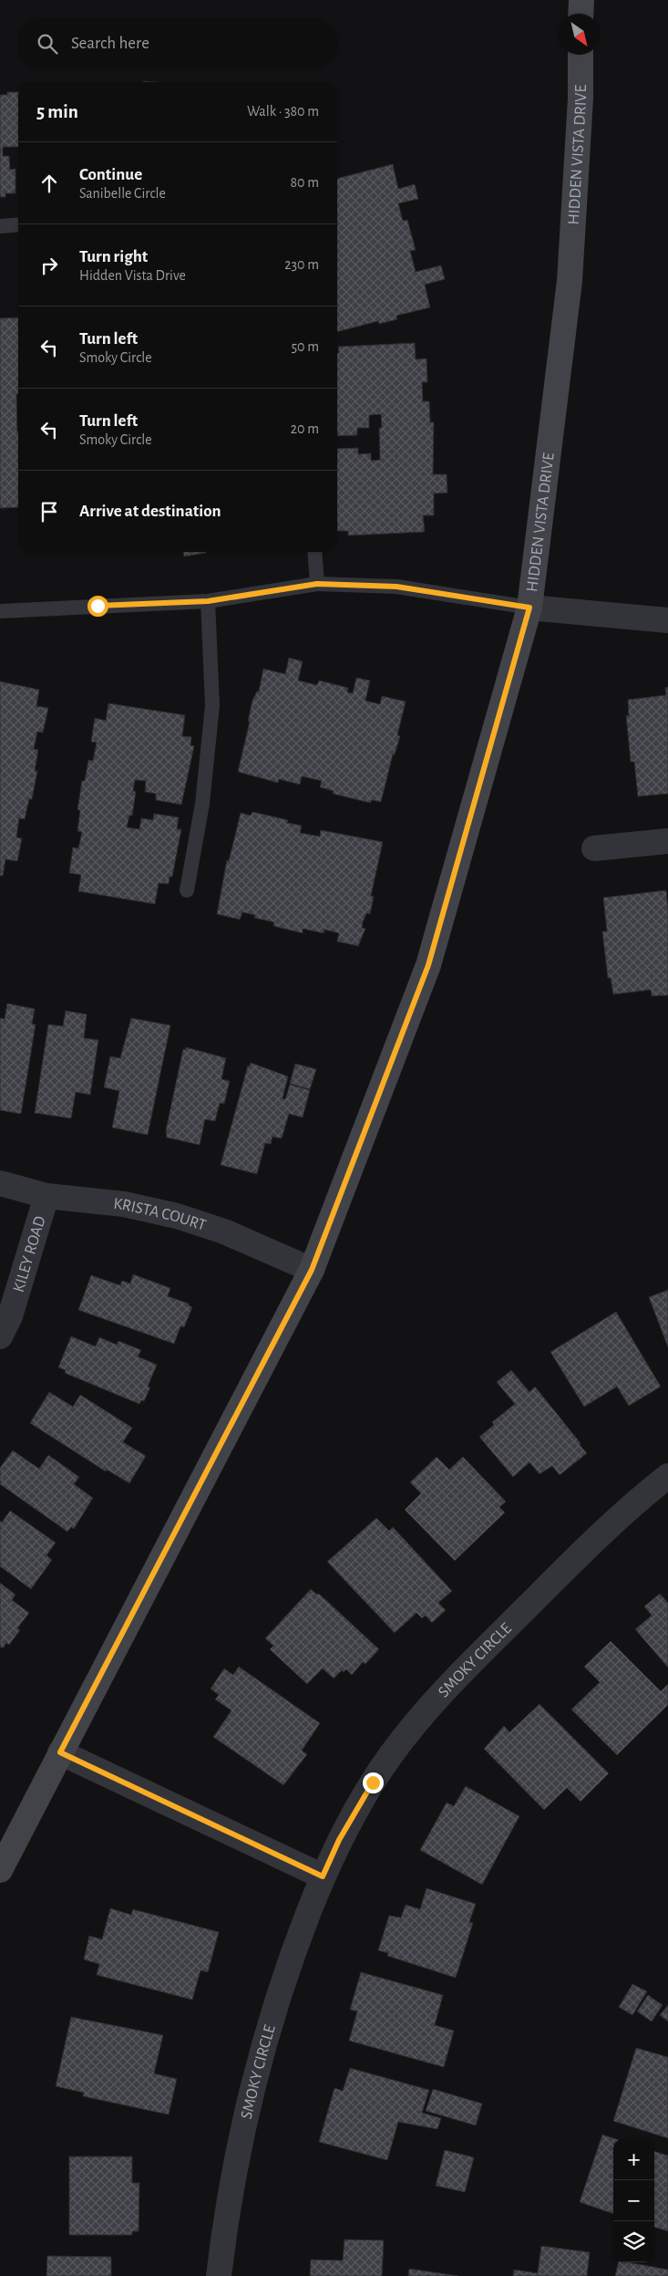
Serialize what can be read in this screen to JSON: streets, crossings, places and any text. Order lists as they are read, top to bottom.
{
  "streets": {
    "street": [
      "HIDDEN VISTA DRIVE",
      "KRISTA COURT",
      "KILEY ROAD",
      "SMOKY CIRCLE"
    ]
  },
  "crossings": [
    ["HIDDEN VISTA DRIVE", "KRISTA COURT"],
    ["KRISTA COURT", "KILEY ROAD"]
  ],
  "north": "bottom right",
  "page": {
    "search": "Search here",
    "heading": ["5 min", "Walk · 380 m"],
    "list": [
      ["Continue", "Sanibelle Circle", "80 m"],
      ["Turn right", "Hidden Vista Drive", "230 m"],
      ["Turn left", "Smoky Circle", "50 m"],
      ["Turn left", "Smoky Circle", "20 m"],
      "Arrive at destination"
    ],
    "map_buttons": ["+", "−"]
  }
}
